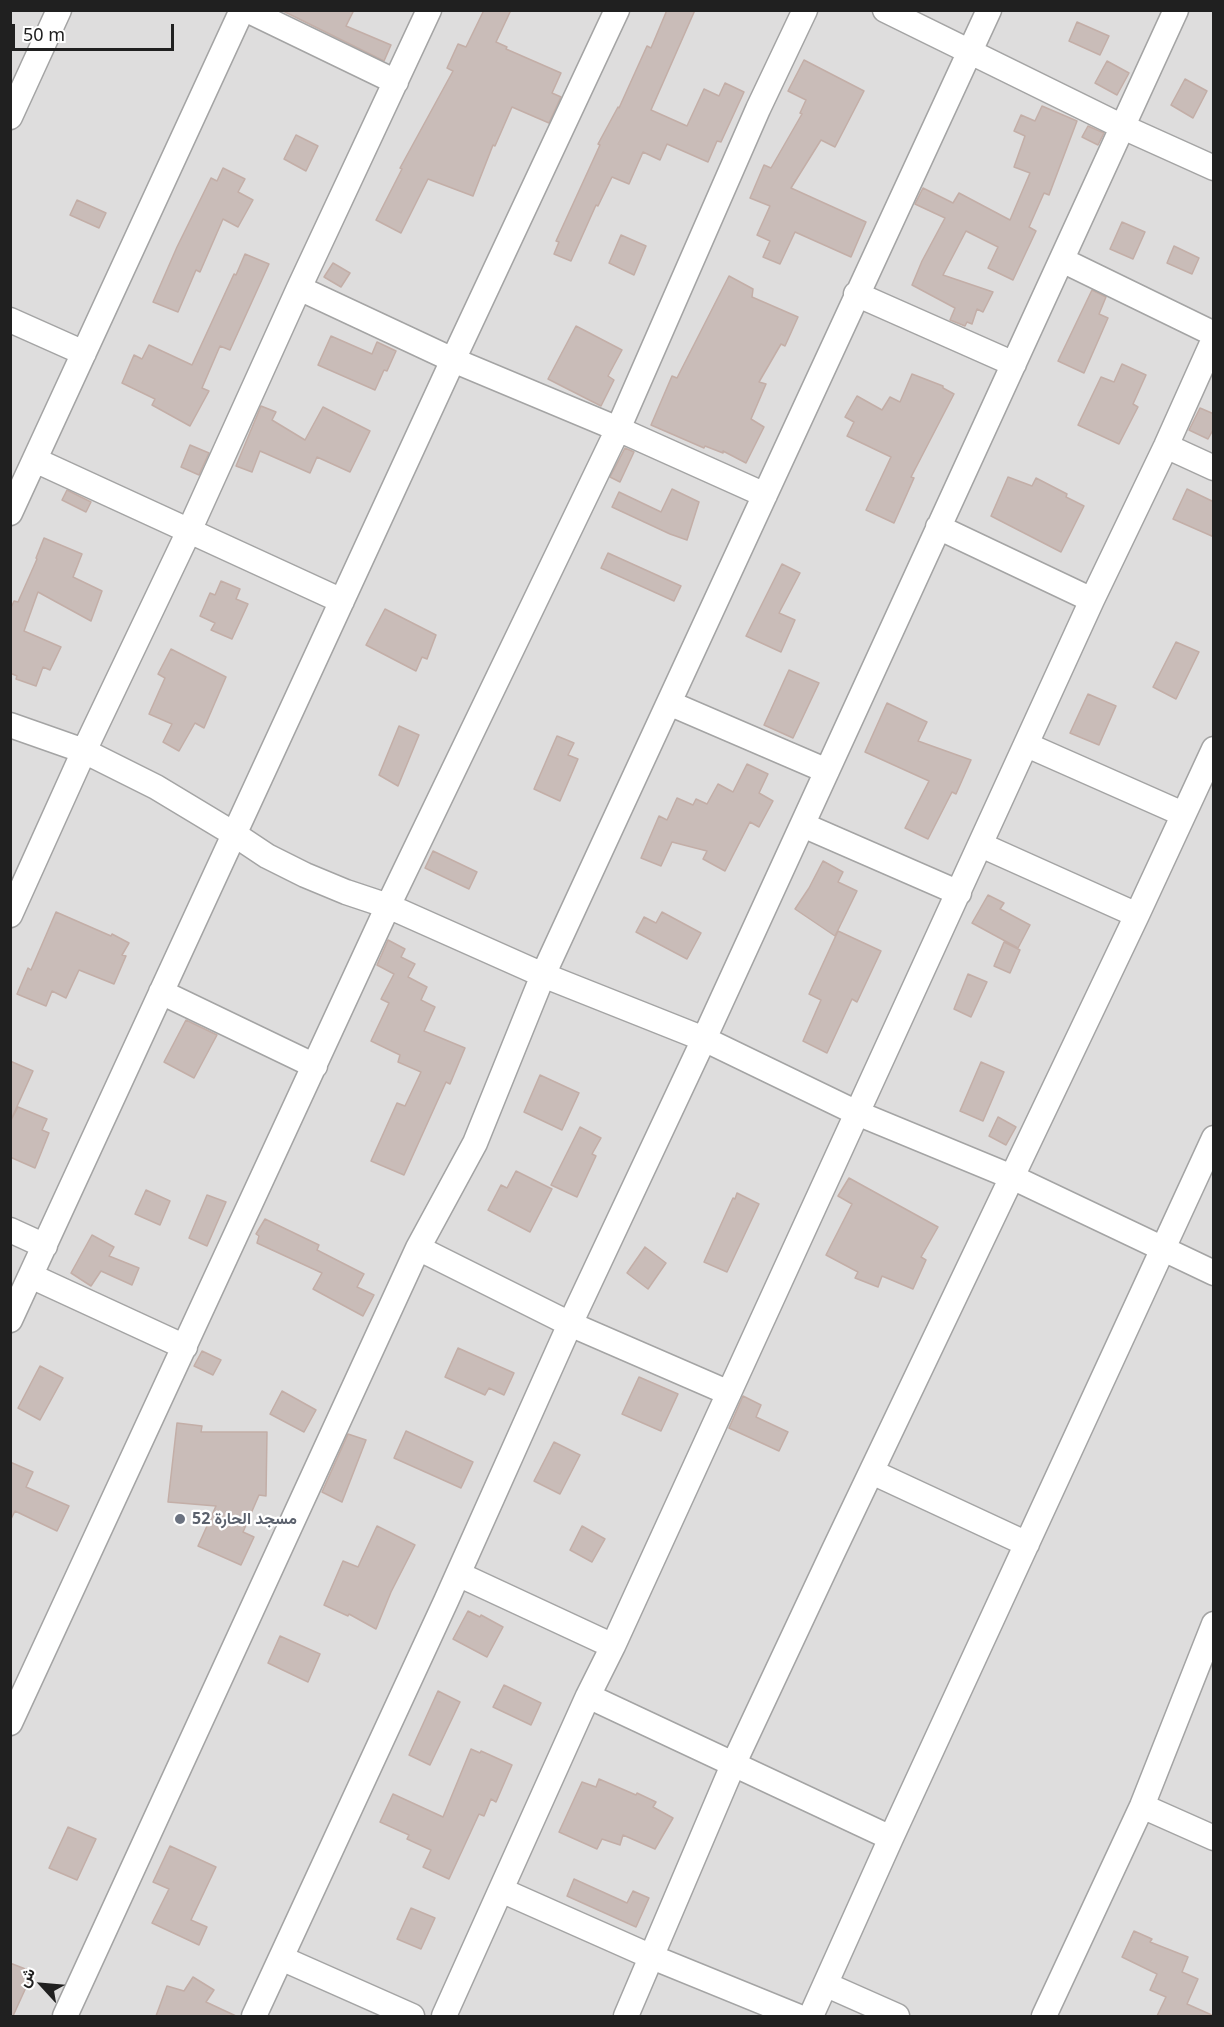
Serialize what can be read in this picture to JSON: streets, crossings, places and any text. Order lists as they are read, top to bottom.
{
  "places": ["مسجد الحارة 52"],
  "scale_bar": "50 m",
  "north": "top left"
}
